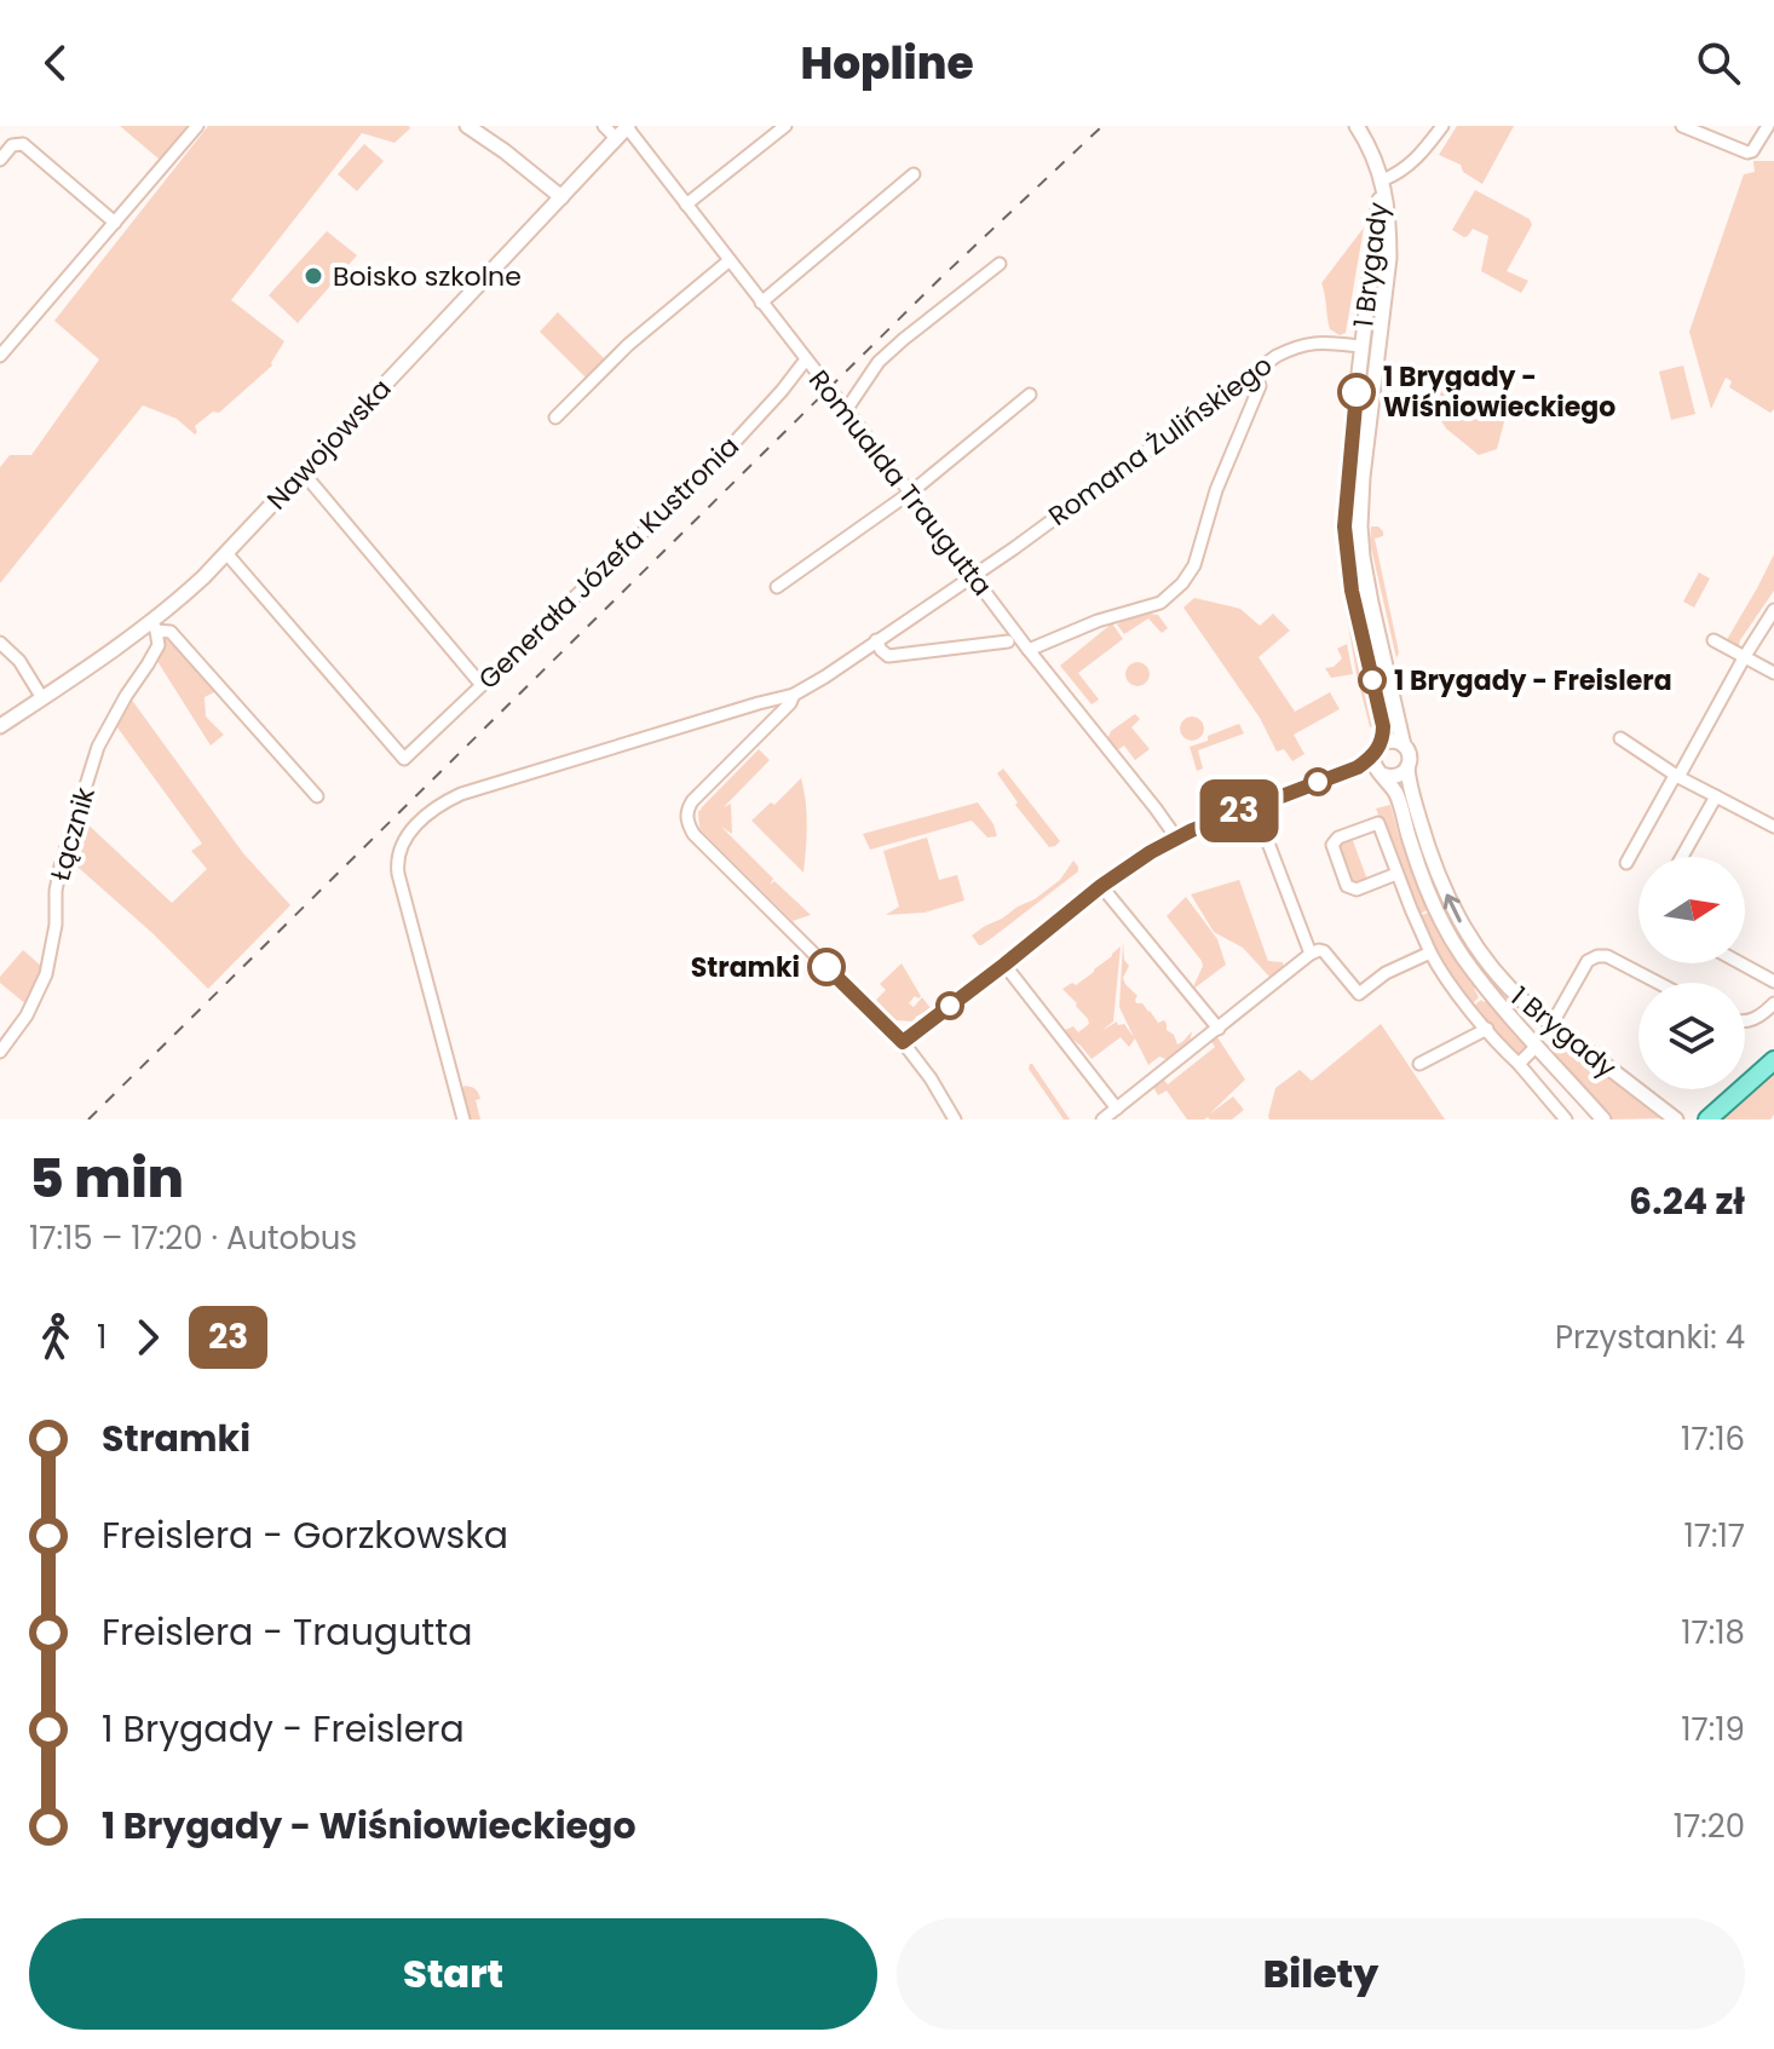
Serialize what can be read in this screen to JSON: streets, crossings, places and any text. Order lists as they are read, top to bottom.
{
  "streets": {
    "street": [
      "1 Brygady",
      "Romana Żulińskiego",
      "Nawojowska",
      "Romualda Traugutta",
      "Generała Józefa Kustronia",
      "Łącznik"
    ]
  },
  "crossings": [
    ["1 Brygady", "Romana Żulińskiego"],
    ["Romana Żulińskiego", "Romualda Traugutta"],
    ["Nawojowska", "Romualda Traugutta"],
    ["Nawojowska", "Generała Józefa Kustronia"],
    ["Nawojowska", "Łącznik"],
    ["Romualda Traugutta", "Generała Józefa Kustronia"]
  ],
  "places": [
    "Boisko szkolne",
    "1 Brygady - Wiśniowieckiego",
    "1 Brygady - Freislera",
    "Stramki"
  ],
  "lines": ["bus line 23"],
  "north": "right",
  "page": {
    "header": "Hopline",
    "on_map": "23",
    "heading": ["5 min", "17:15 – 17:20 · Autobus", "6.24 zł"],
    "legs": ["1", "23", "Przystanki: 4"],
    "list": [
      {
        "name": "Stramki",
        "value": "17:16"
      },
      {
        "name": "Freislera - Gorzkowska",
        "value": "17:17"
      },
      {
        "name": "Freislera - Traugutta",
        "value": "17:18"
      },
      {
        "name": "1 Brygady - Freislera",
        "value": "17:19"
      },
      {
        "name": "1 Brygady - Wiśniowieckiego",
        "value": "17:20"
      }
    ],
    "buttons": ["Start", "Bilety"]
  }
}
